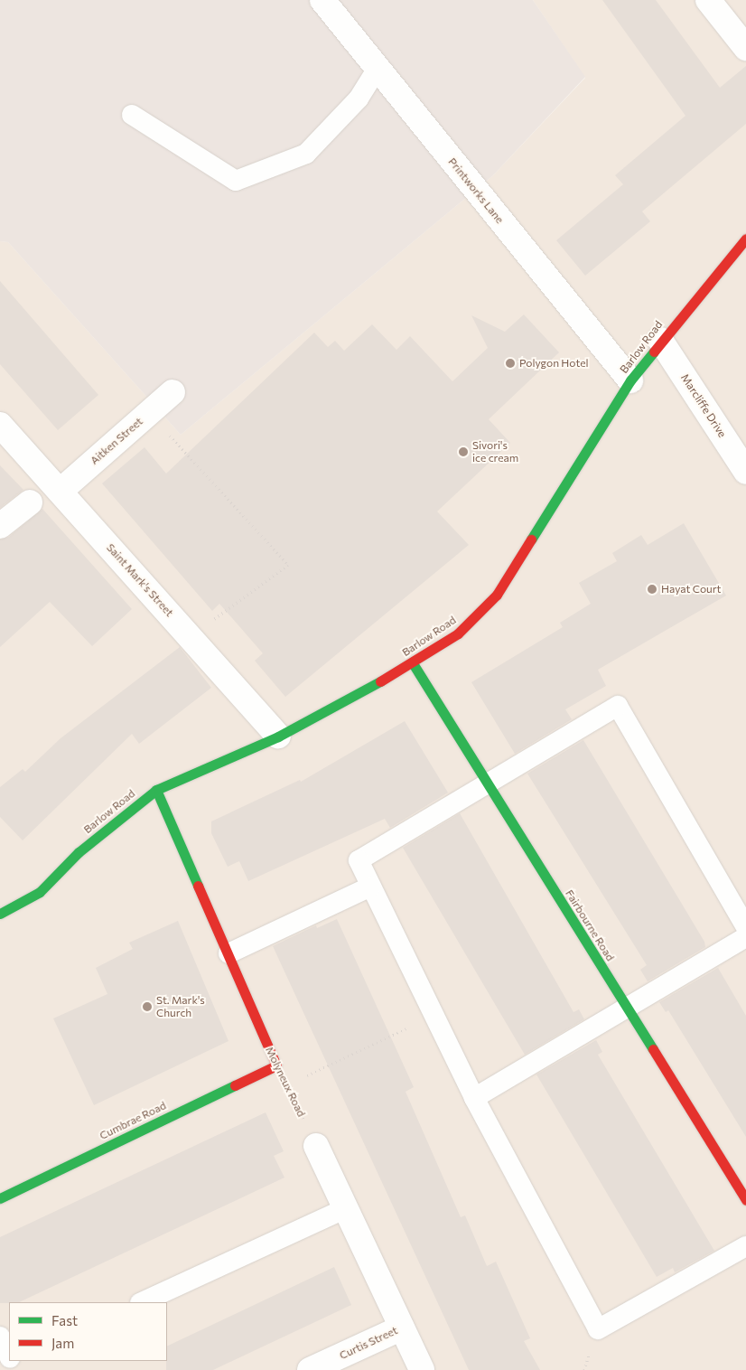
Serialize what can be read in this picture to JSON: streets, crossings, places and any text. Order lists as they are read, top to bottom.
{
  "streets": {
    "street": [
      "Printworks Lane",
      "Barlow Road",
      "Marcliffe Drive",
      "Aitken Street",
      "Saint Mark's Street",
      "Fairbourne Road",
      "Molyneux Road",
      "Cumbrae Road",
      "Curtis Street"
    ]
  },
  "crossings": [
    ["Printworks Lane", "Barlow Road"],
    ["Barlow Road", "Marcliffe Drive"],
    ["Barlow Road", "Saint Mark's Street"],
    ["Barlow Road", "Fairbourne Road"],
    ["Barlow Road", "Molyneux Road"],
    ["Aitken Street", "Saint Mark's Street"],
    ["Molyneux Road", "Cumbrae Road"]
  ],
  "places": [
    "Polygon Hotel",
    "Sivori's ice cream",
    "Hayat Court",
    "St. Mark's Church"
  ],
  "legend": ["Fast", "Jam"]
}
